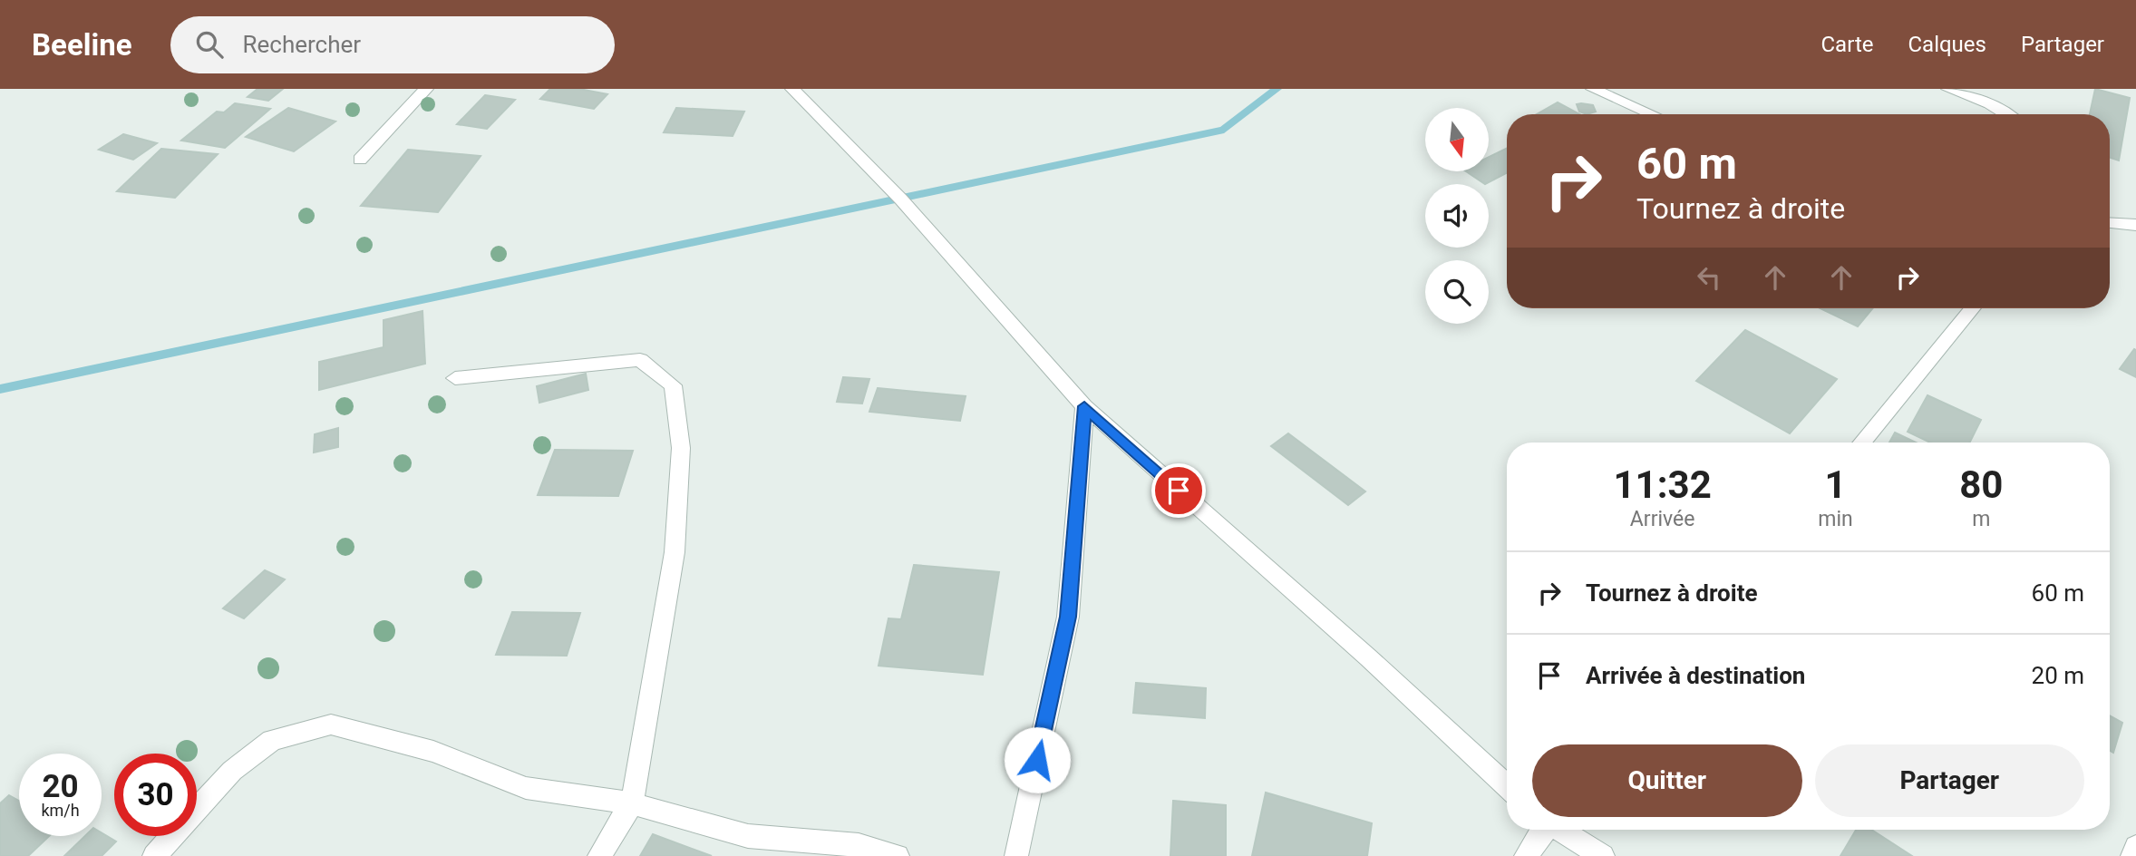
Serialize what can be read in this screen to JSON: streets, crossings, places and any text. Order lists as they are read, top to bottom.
{
  "north": "bottom",
  "page": {
    "header": "Beeline",
    "search": "Rechercher",
    "nav": ["Carte", "Calques", "Partager"],
    "turn": ["60 m", "Tournez à droite"],
    "eta": [
      "11:32",
      "Arrivée",
      "1",
      "min",
      "80",
      "m"
    ],
    "list": [
      {
        "name": "Tournez à droite",
        "value": "60 m"
      },
      {
        "name": "Arrivée à destination",
        "value": "20 m"
      }
    ],
    "buttons": ["Quitter", "Partager"],
    "speed": "20 km/h",
    "limit": "30"
  }
}
